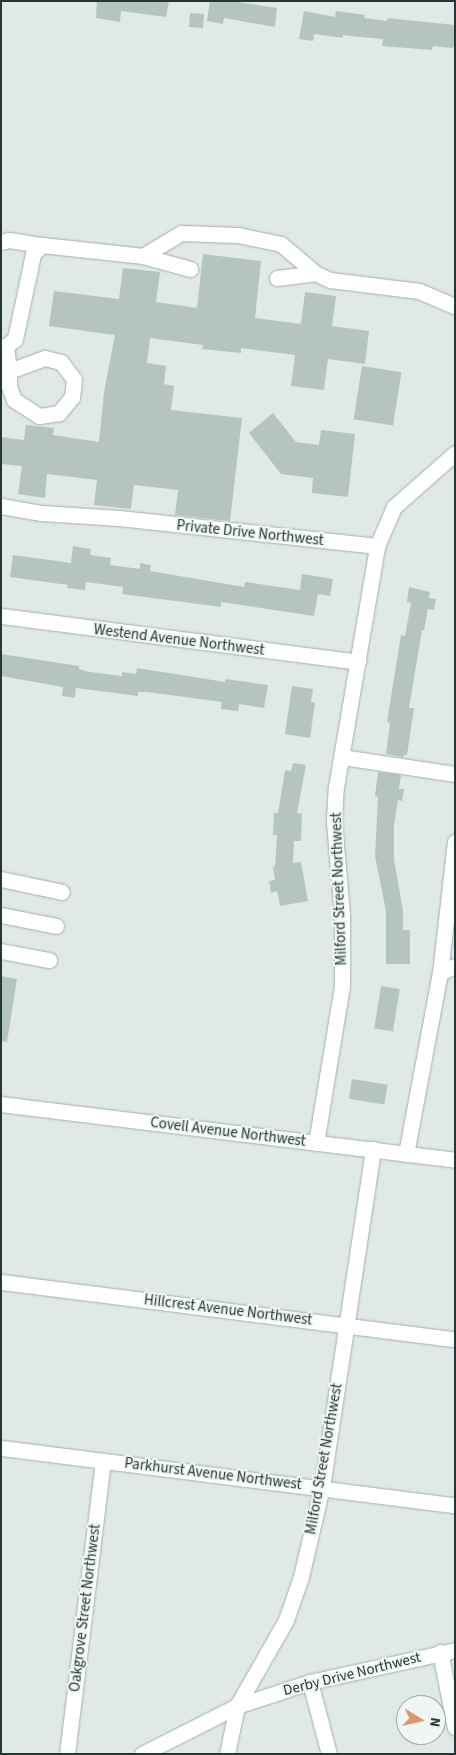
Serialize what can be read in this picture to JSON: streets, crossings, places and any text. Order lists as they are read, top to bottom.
{
  "streets": {
    "street": [
      "Private Drive Northwest",
      "Westend Avenue Northwest",
      "Milford Street Northwest",
      "Covell Avenue Northwest",
      "Hillcrest Avenue Northwest",
      "Parkhurst Avenue Northwest",
      "Oakgrove Street Northwest",
      "Derby Drive Northwest"
    ]
  },
  "crossings": [
    ["Private Drive Northwest", "Milford Street Northwest"],
    ["Westend Avenue Northwest", "Milford Street Northwest"],
    ["Milford Street Northwest", "Covell Avenue Northwest"],
    ["Milford Street Northwest", "Hillcrest Avenue Northwest"],
    ["Milford Street Northwest", "Parkhurst Avenue Northwest"],
    ["Milford Street Northwest", "Derby Drive Northwest"],
    ["Parkhurst Avenue Northwest", "Oakgrove Street Northwest"]
  ],
  "north": "right"
}
